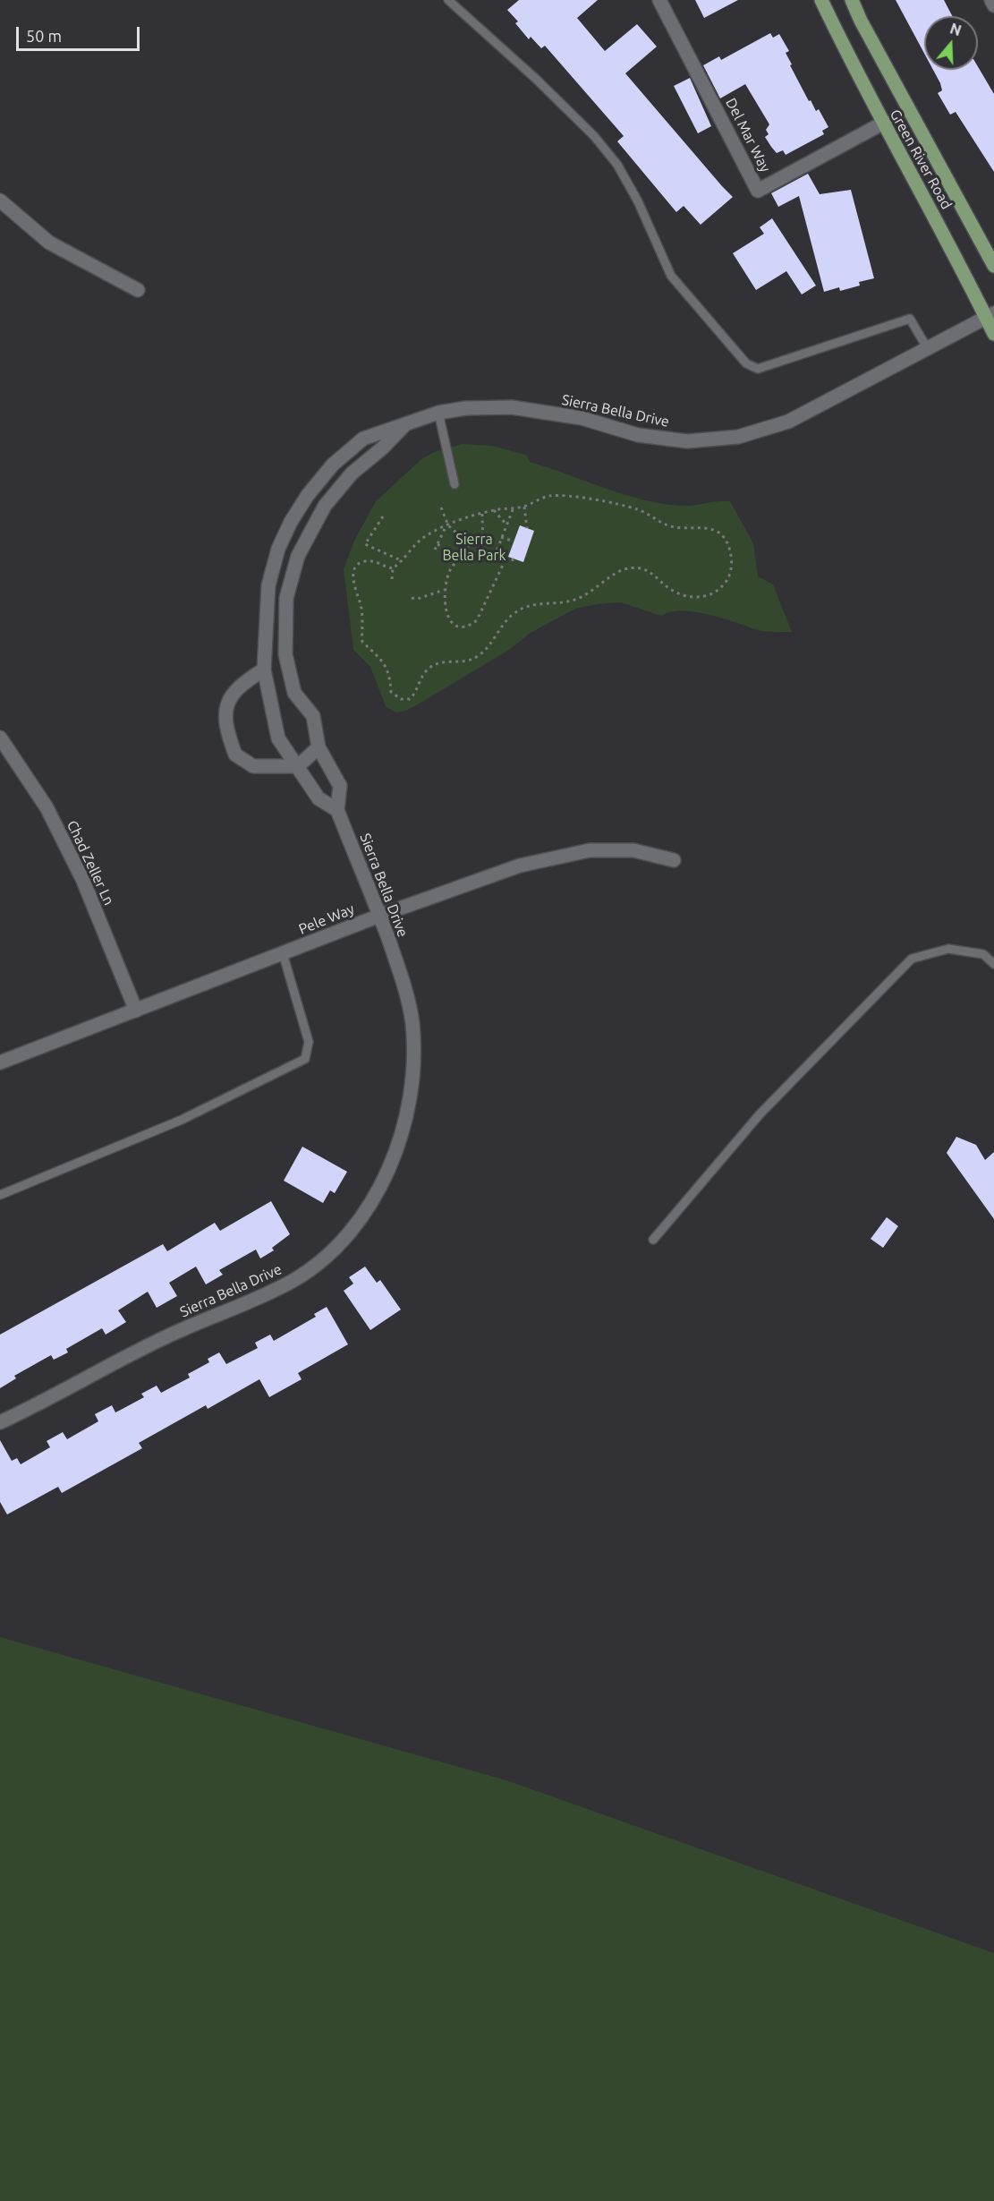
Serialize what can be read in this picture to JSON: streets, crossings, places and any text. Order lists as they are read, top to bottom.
{
  "streets": {
    "main road": ["Green River Road"],
    "street": [
      "Del Mar Way",
      "Sierra Bella Drive",
      "Chad Zeller Ln",
      "Pele Way"
    ]
  },
  "crossings": [
    ["Del Mar Way", "Green River Road"],
    ["Green River Road", "Sierra Bella Drive"],
    ["Sierra Bella Drive", "Pele Way"],
    ["Chad Zeller Ln", "Pele Way"]
  ],
  "parks": ["Sierra Bella Park"],
  "scale_bar": "50 m",
  "north": "top"
}
